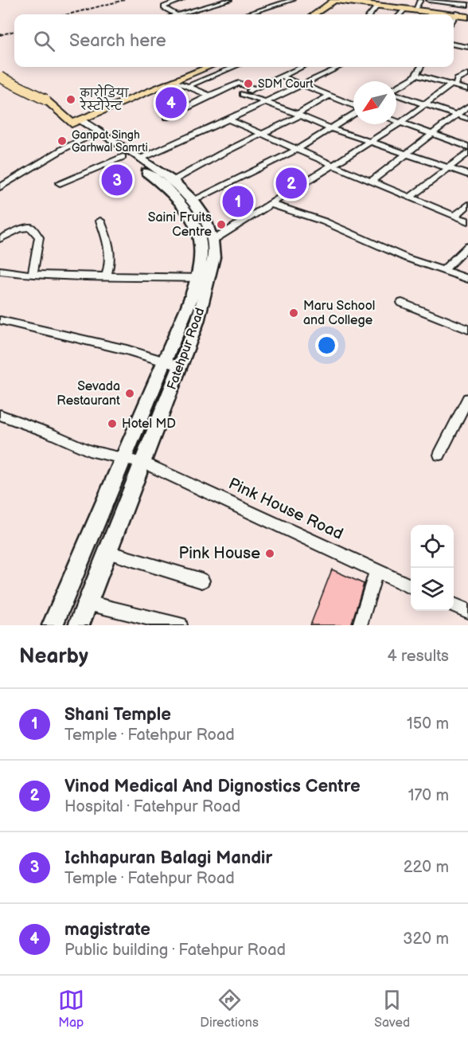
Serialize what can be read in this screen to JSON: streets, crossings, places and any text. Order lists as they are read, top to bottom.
{
  "streets": {
    "street": ["Fatehpur Road", "Pink House Road"]
  },
  "crossings": [
    ["Fatehpur Road", "Pink House Road"]
  ],
  "places": [
    "SDM Court",
    "कारोडिया रेस्टोरेन्ट",
    "Ganpat Singh Garhwal Samrti",
    "Saini Fruits Centre",
    "Maru School and College",
    "Sevada Restaurant",
    "Hotel MD",
    "Pink House"
  ],
  "north": "bottom left",
  "page": {
    "search": "Search here",
    "pins": [
      "4",
      "3",
      "2",
      "1"
    ],
    "heading": ["Nearby", "4 results"],
    "list": [
      {
        "mark": "1",
        "name": "Shani Temple",
        "note": "Temple · Fatehpur Road",
        "value": "150 m"
      },
      {
        "mark": "2",
        "name": "Vinod Medical And Dignostics Centre",
        "note": "Hospital · Fatehpur Road",
        "value": "170 m"
      },
      {
        "mark": "3",
        "name": "Ichhapuran Balagi Mandir",
        "note": "Temple · Fatehpur Road",
        "value": "220 m"
      },
      {
        "mark": "4",
        "name": "magistrate",
        "note": "Public building · Fatehpur Road",
        "value": "320 m"
      }
    ],
    "nav": ["Map", "Directions", "Saved"]
  }
}
